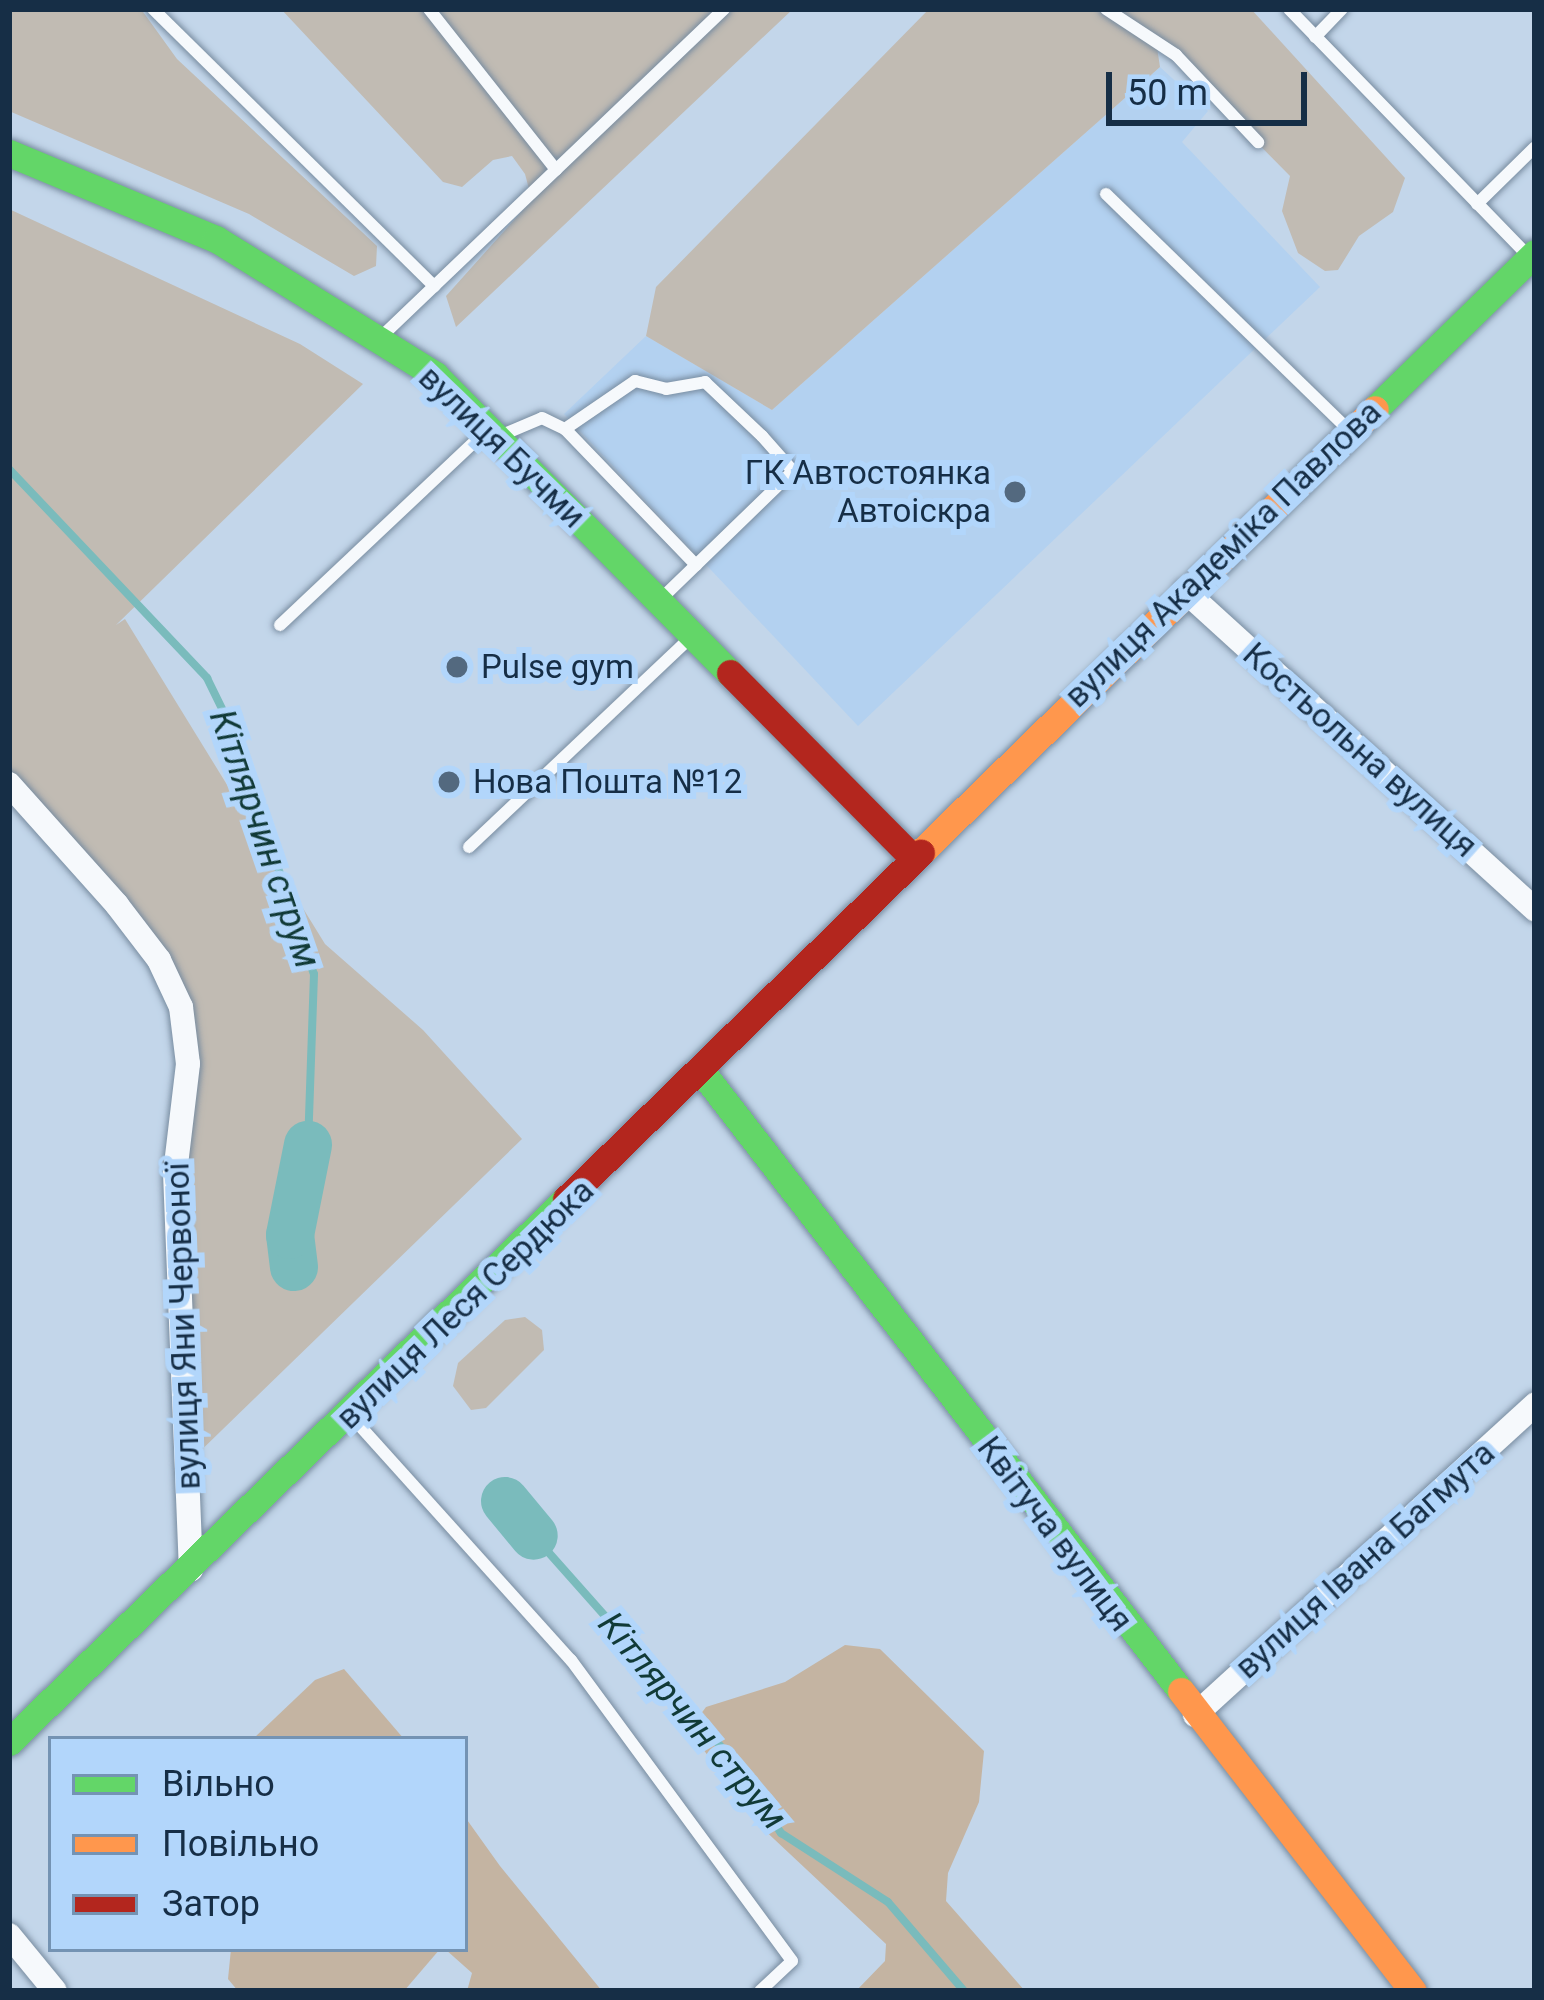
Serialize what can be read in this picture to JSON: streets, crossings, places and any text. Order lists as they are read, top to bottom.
{
  "streets": {
    "street": [
      "вулиця Бучми",
      "вулиця Академіка Павлова",
      "Костьольна вулиця",
      "вулиця Леся Сердюка",
      "вулиця Яни Червоної",
      "Квітуча вулиця",
      "вулиця Івана Багмута"
    ]
  },
  "crossings": [
    ["вулиця Бучми", "вулиця Академіка Павлова"],
    ["вулиця Бучми", "вулиця Леся Сердюка"],
    ["вулиця Академіка Павлова", "Костьольна вулиця"],
    ["вулиця Академіка Павлова", "вулиця Леся Сердюка"],
    ["вулиця Леся Сердюка", "вулиця Яни Червоної"],
    ["вулиця Леся Сердюка", "Квітуча вулиця"],
    ["Квітуча вулиця", "вулиця Івана Багмута"]
  ],
  "water": ["Кітлярчин струм"],
  "places": ["ГК Автостоянка Автоіскра", "Pulse gym", "Нова Пошта №12"],
  "legend": ["Вільно", "Повільно", "Затор"],
  "scale_bar": "50 m"
}
